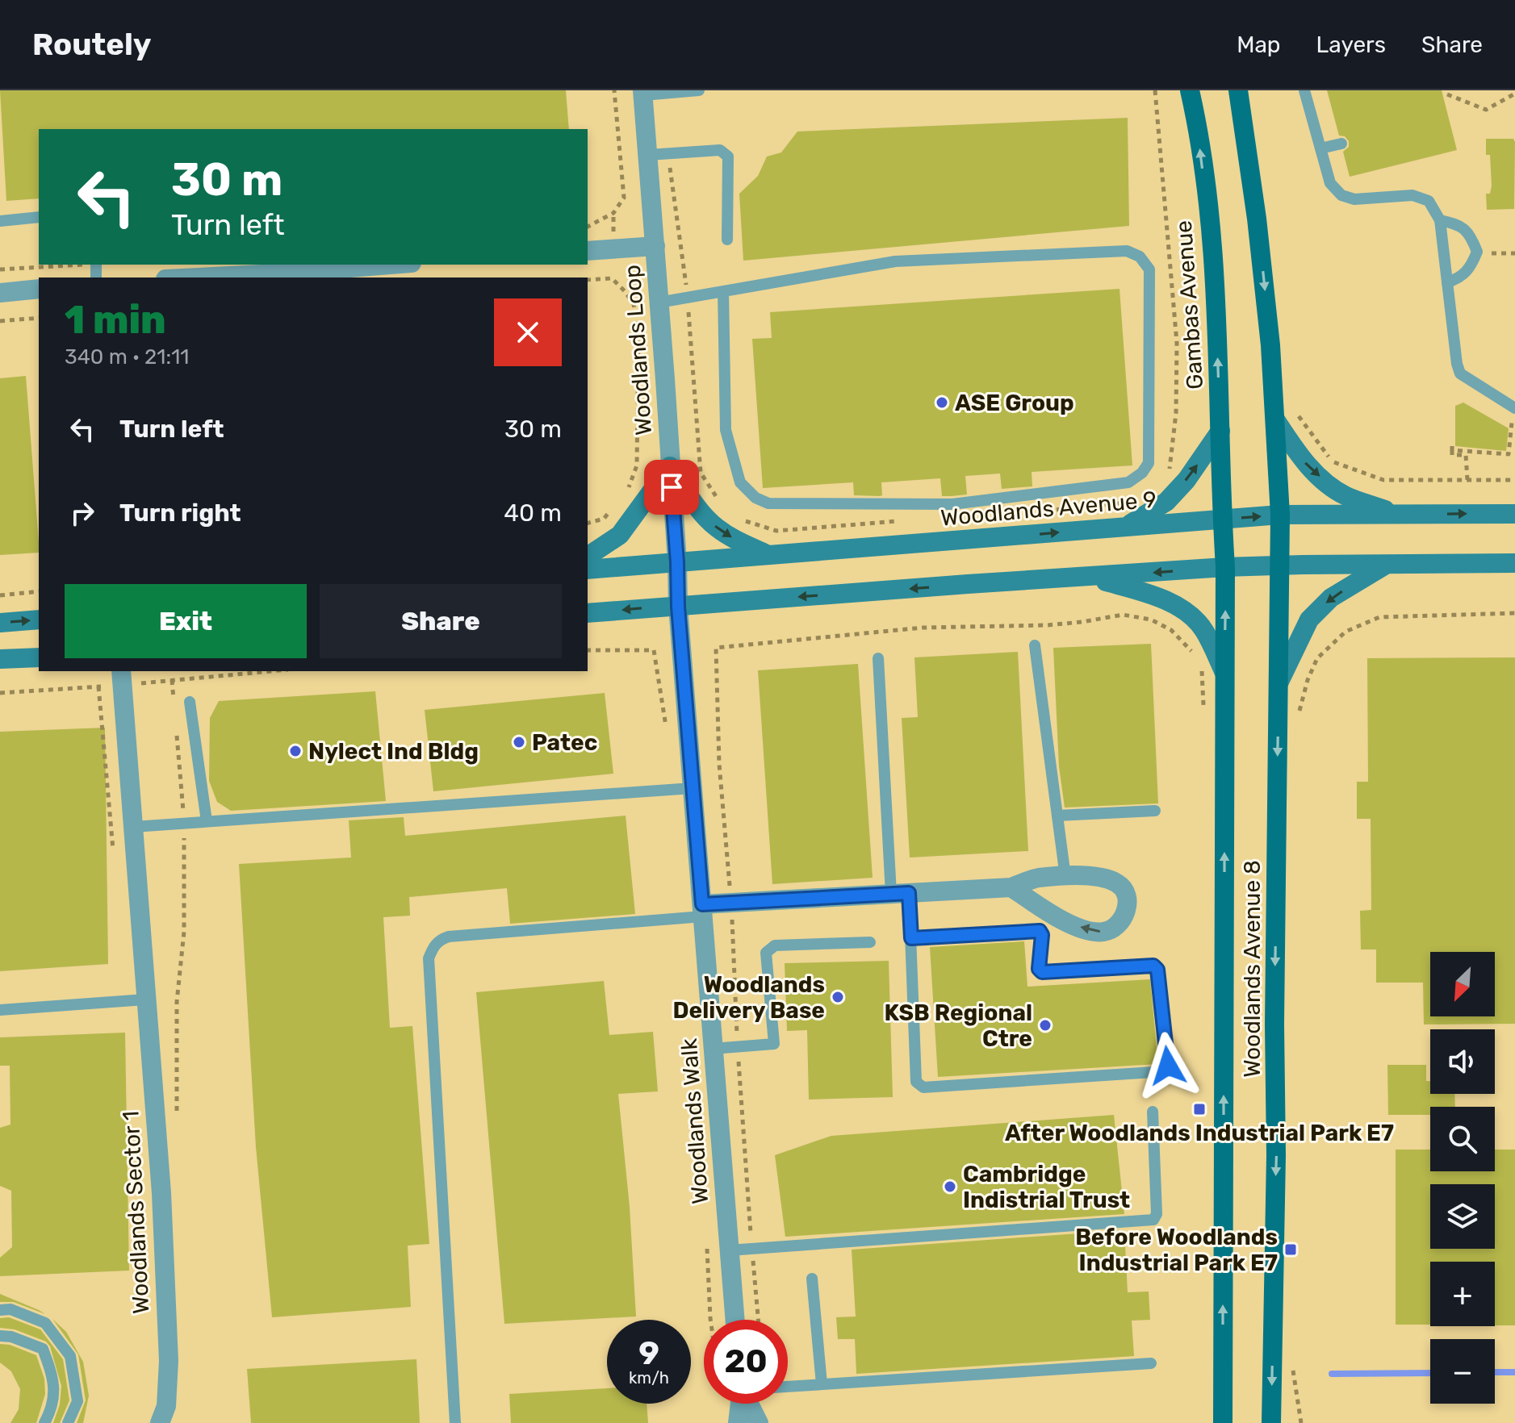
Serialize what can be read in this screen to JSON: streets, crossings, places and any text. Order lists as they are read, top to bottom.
{
  "streets": {
    "main road": ["Gambas Avenue", "Woodlands Avenue 9", "Woodlands Avenue 8"],
    "street": ["Woodlands Loop", "Woodlands Walk", "Woodlands Sector 1"]
  },
  "crossings": [
    ["Gambas Avenue", "Woodlands Avenue 9"],
    ["Gambas Avenue", "Woodlands Avenue 8"],
    ["Woodlands Loop", "Woodlands Avenue 9"],
    ["Woodlands Loop", "Woodlands Walk"],
    ["Woodlands Avenue 9", "Woodlands Avenue 8"]
  ],
  "places": {
    "other": [
      "ASE Group",
      "Patec",
      "Nylect Ind Bldg",
      "Woodlands Delivery Base",
      "KSB Regional Ctre",
      "Cambridge Indistrial Trust"
    ],
    "transit": ["After Woodlands Industrial Park E7", "Before Woodlands Industrial Park E7"]
  },
  "north": "bottom left",
  "page": {
    "header": "Routely",
    "nav": ["Map", "Layers", "Share"],
    "turn": ["30 m", "Turn left"],
    "heading": ["1 min", "340 m · 21:11"],
    "list": [
      {
        "name": "Turn left",
        "value": "30 m"
      },
      {
        "name": "Turn right",
        "value": "40 m"
      }
    ],
    "buttons": ["Exit", "Share"],
    "map_buttons": ["+", "−"],
    "speed": "9 km/h",
    "limit": "20"
  }
}
